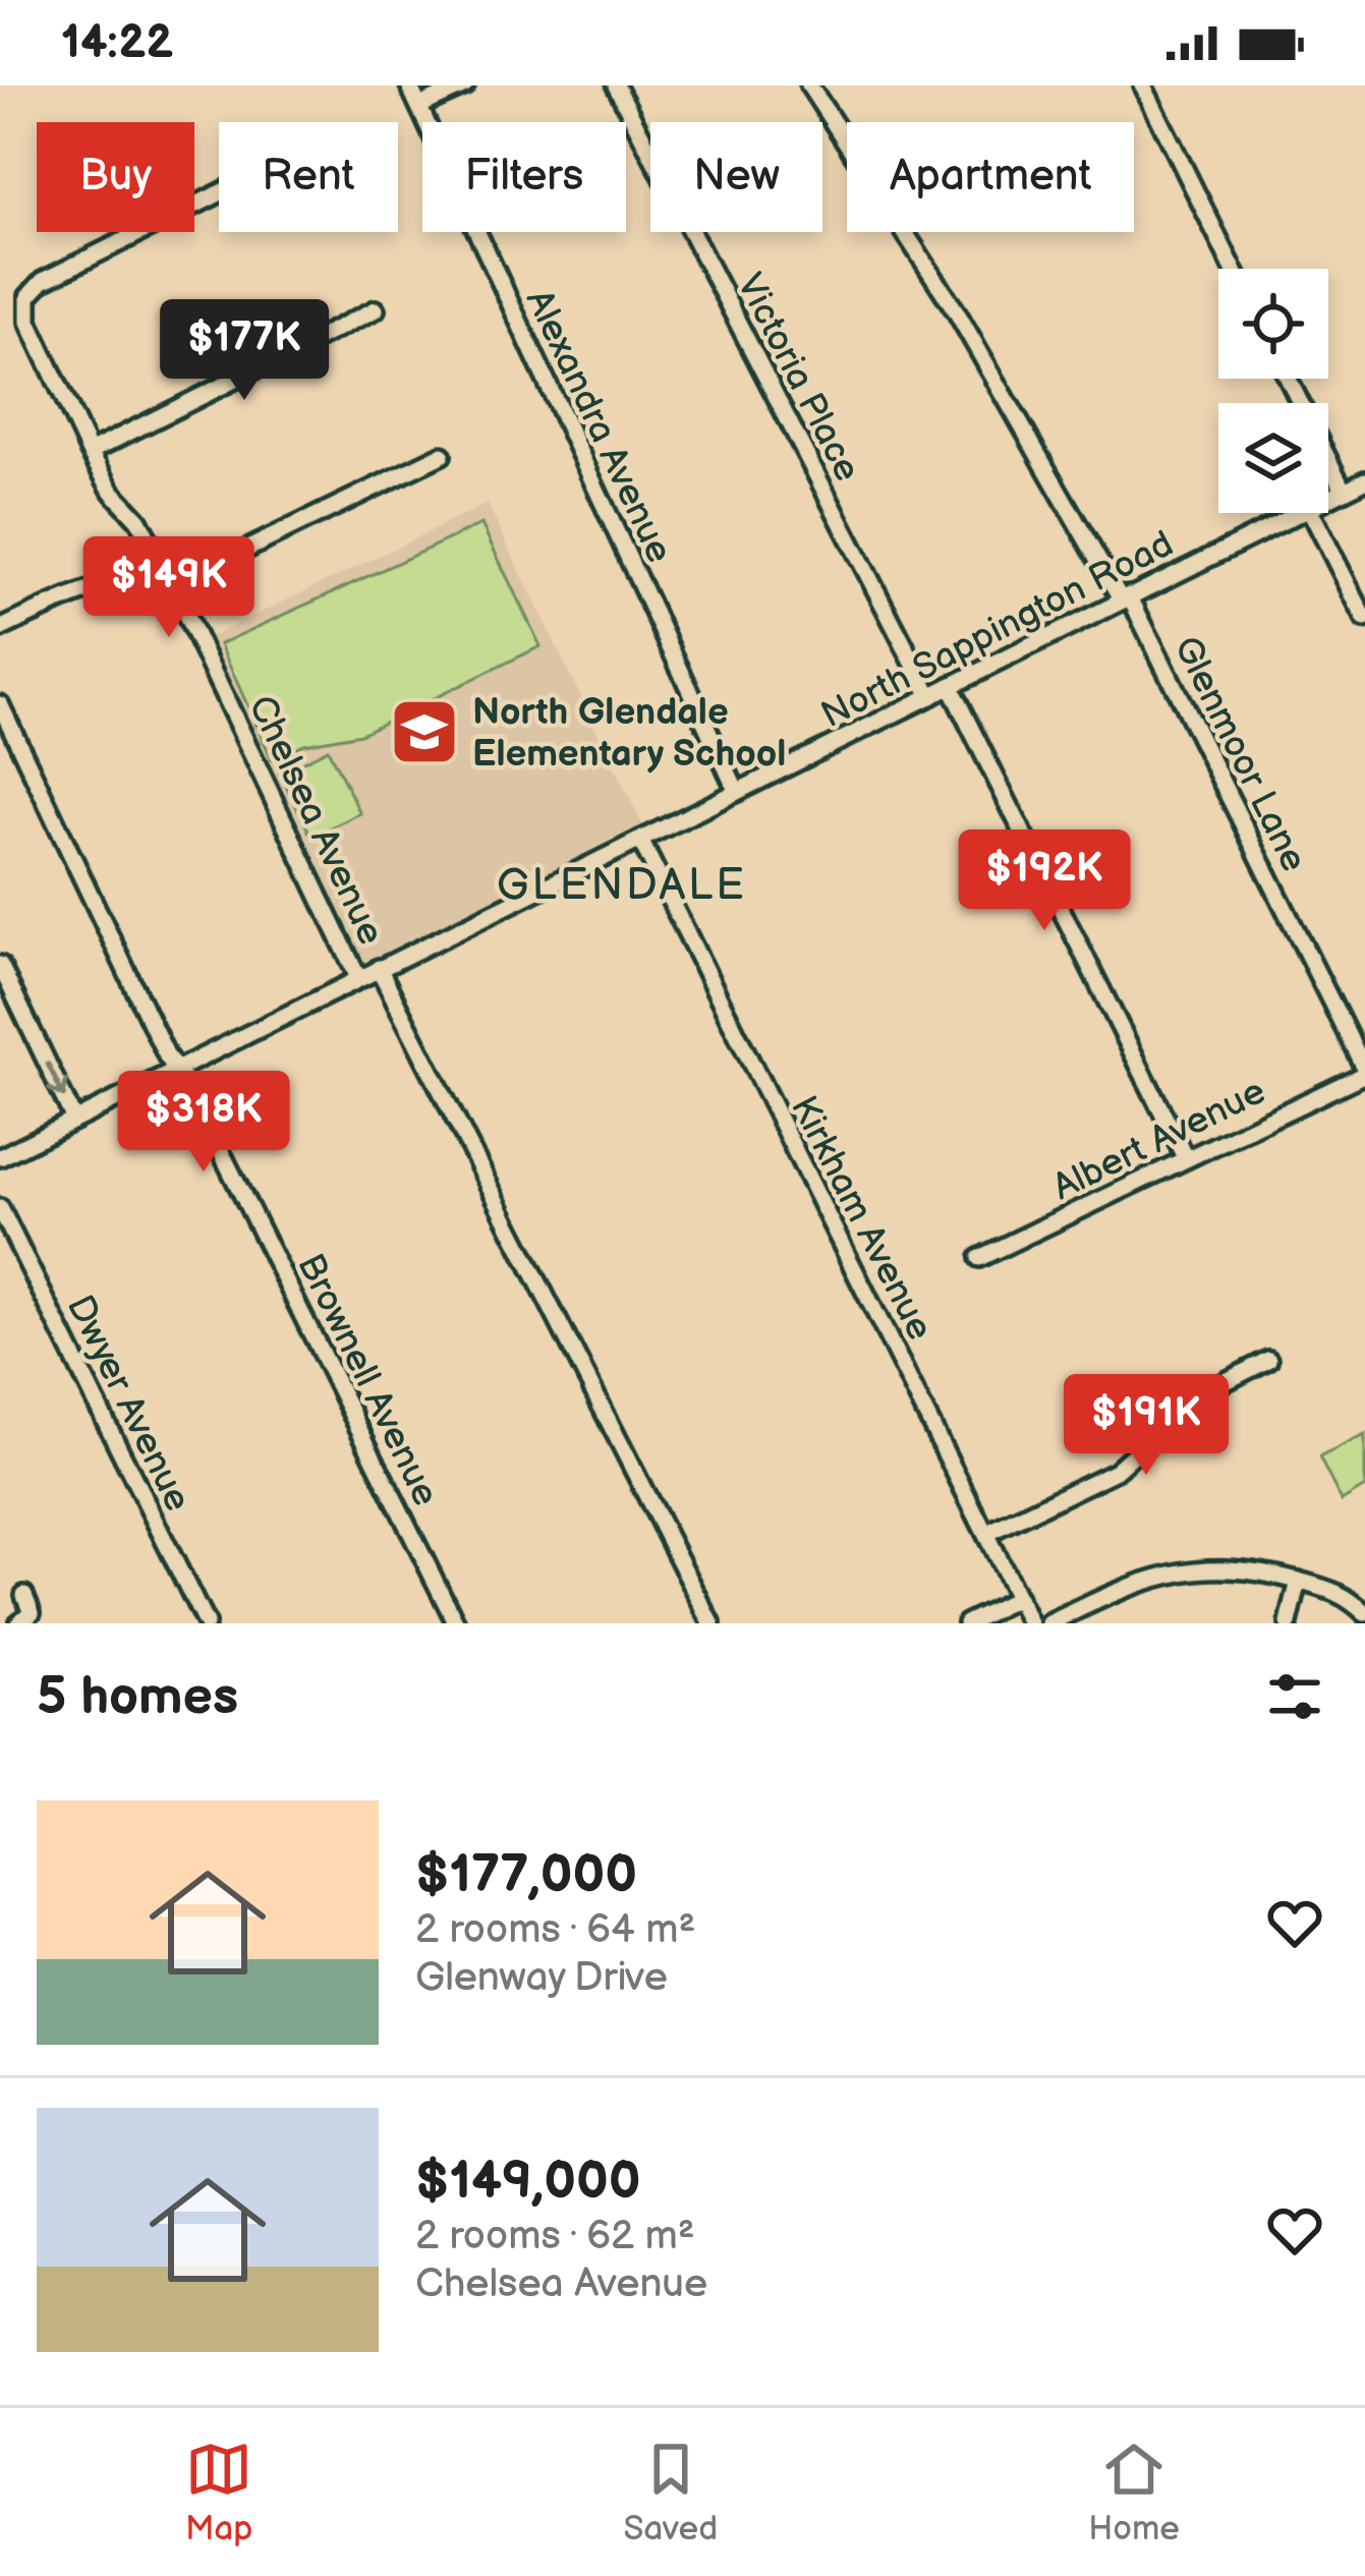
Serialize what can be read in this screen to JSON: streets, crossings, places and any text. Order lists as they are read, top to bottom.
{
  "streets": {
    "street": [
      "Victoria Place",
      "Alexandra Avenue",
      "North Sappington Road",
      "Glenmoor Lane",
      "Chelsea Avenue",
      "Albert Avenue",
      "Kirkham Avenue",
      "Brownell Avenue",
      "Dwyer Avenue"
    ]
  },
  "crossings": [
    ["Victoria Place", "North Sappington Road"],
    ["Alexandra Avenue", "North Sappington Road"],
    ["North Sappington Road", "Glenmoor Lane"],
    ["North Sappington Road", "Chelsea Avenue"],
    ["North Sappington Road", "Kirkham Avenue"],
    ["North Sappington Road", "Brownell Avenue"],
    ["Glenmoor Lane", "Albert Avenue"]
  ],
  "districts": ["GLENDALE"],
  "places": {
    "school or university": ["North Glendale Elementary School"]
  },
  "page": {
    "status": "14:22",
    "chip": [
      "Buy",
      "Rent",
      "Filters",
      "New",
      "Apartment"
    ],
    "price": [
      "$177K",
      "$149K",
      "$192K",
      "$318K",
      "$191K"
    ],
    "heading": "5 homes",
    "list": [
      {
        "name": "$177,000",
        "note": "2 rooms · 64 m² · Glenway Drive"
      },
      {
        "name": "$149,000",
        "note": "2 rooms · 62 m² · Chelsea Avenue"
      }
    ],
    "tabs": ["Map", "Saved", "Home"]
  }
}
